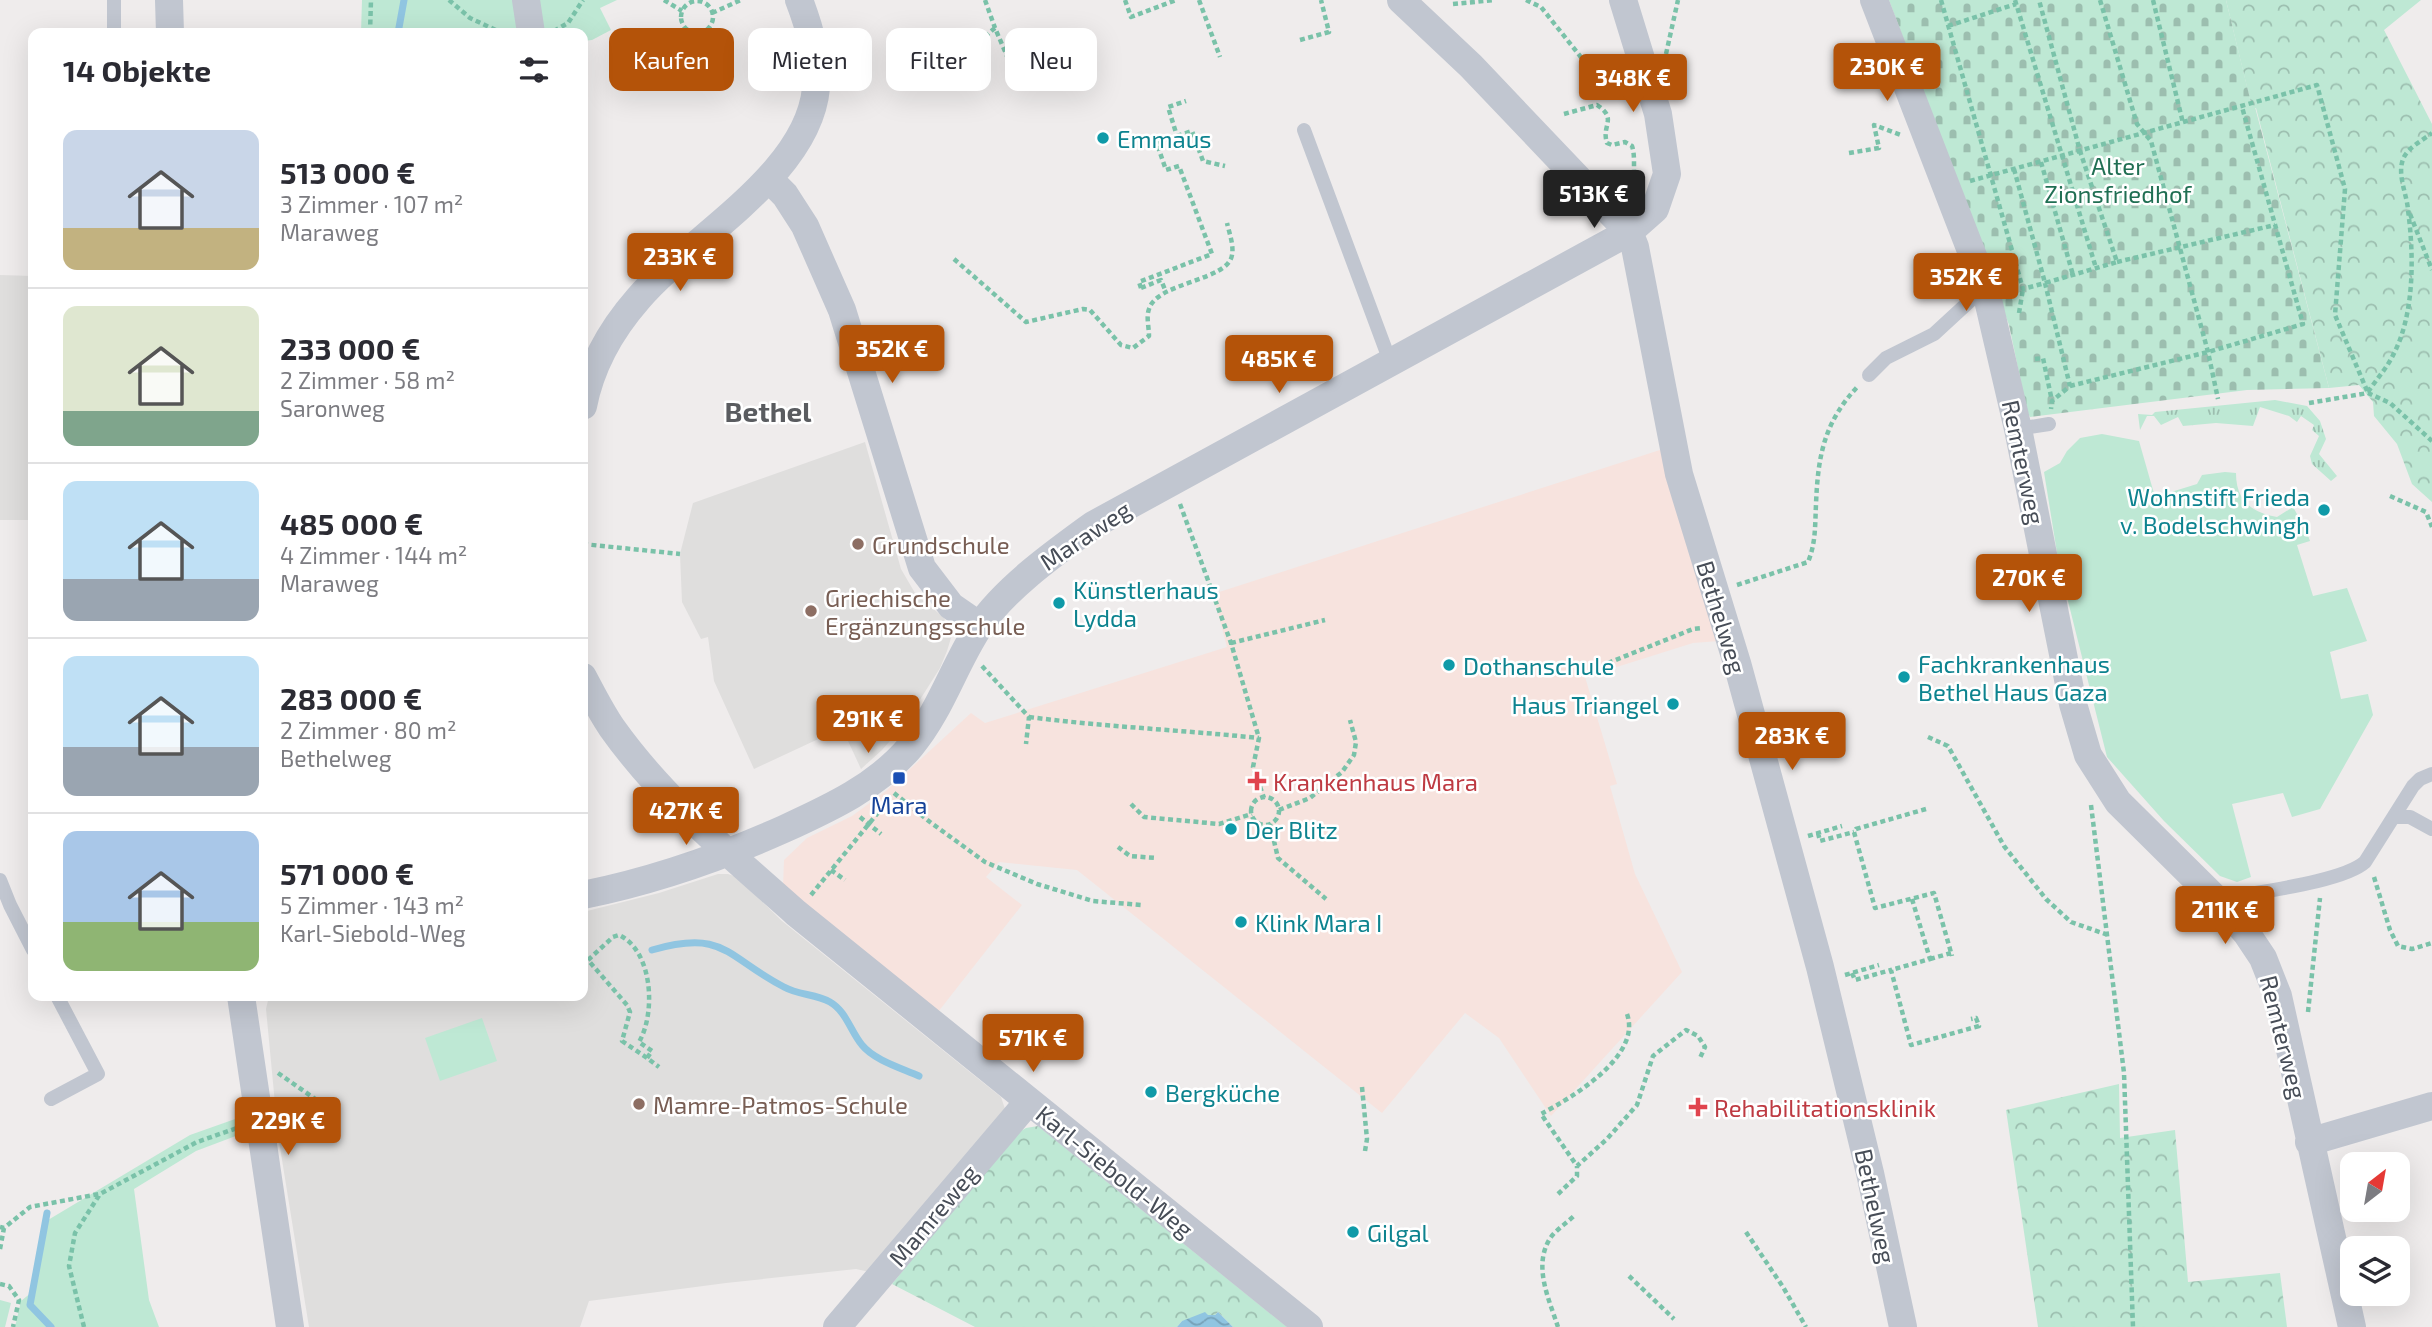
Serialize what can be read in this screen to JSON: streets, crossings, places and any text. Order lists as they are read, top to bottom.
{
  "streets": {
    "street": [
      "Remterweg",
      "Maraweg",
      "Bethelweg",
      "Karl-Siebold-Weg",
      "Mamreweg"
    ]
  },
  "crossings": [
    ["Maraweg", "Bethelweg"],
    ["Maraweg", "Karl-Siebold-Weg"],
    ["Karl-Siebold-Weg", "Mamreweg"]
  ],
  "districts": ["Bethel"],
  "parks": ["Alter Zionsfriedhof"],
  "places": {
    "other": [
      "Emmaus",
      "Wohnstift Frieda v. Bodelschwingh",
      "Grundschule",
      "Künstlerhaus Lydda",
      "Griechische Ergänzungsschule",
      "Dothanschule",
      "Fachkrankenhaus Bethel Haus Gaza",
      "Haus Triangel",
      "Der Blitz",
      "Klink Mara I",
      "Bergküche",
      "Mamre-Patmos-Schule",
      "Gilgal"
    ],
    "transit": ["Mara"],
    "health": ["Krankenhaus Mara", "Rehabilitationsklinik"]
  },
  "north": "top right",
  "page": {
    "chip": [
      "Kaufen",
      "Mieten",
      "Filter",
      "Neu"
    ],
    "heading": "14 Objekte",
    "price": [
      "230K €",
      "348K €",
      "513K €",
      "233K €",
      "352K €",
      "352K €",
      "485K €",
      "270K €",
      "291K €",
      "283K €",
      "427K €",
      "211K €",
      "571K €",
      "229K €"
    ],
    "list": [
      {
        "name": "513 000 €",
        "note": "3 Zimmer · 107 m² · Maraweg"
      },
      {
        "name": "233 000 €",
        "note": "2 Zimmer · 58 m² · Saronweg"
      },
      {
        "name": "485 000 €",
        "note": "4 Zimmer · 144 m² · Maraweg"
      },
      {
        "name": "283 000 €",
        "note": "2 Zimmer · 80 m² · Bethelweg"
      },
      {
        "name": "571 000 €",
        "note": "5 Zimmer · 143 m² · Karl-Siebold-Weg"
      }
    ]
  }
}
